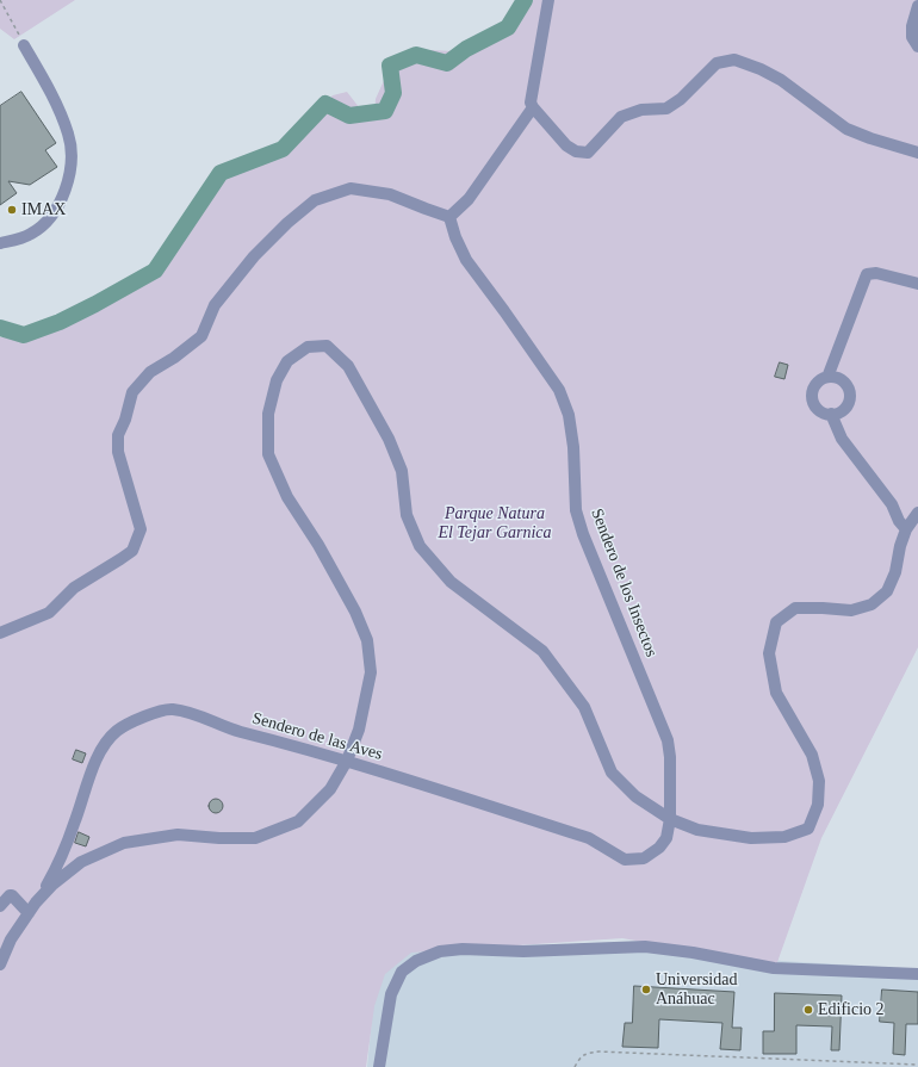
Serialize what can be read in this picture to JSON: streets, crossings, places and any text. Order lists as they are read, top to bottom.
{
  "streets": {
    "street": ["Sendero de los Insectos", "Sendero de las Aves"]
  },
  "crossings": [
    ["Sendero de los Insectos", "Sendero de las Aves"]
  ],
  "parks": ["Parque Natura El Tejar Garnica"],
  "places": ["IMAX", "Universidad Anáhuac", "Edificio 2"]
}
